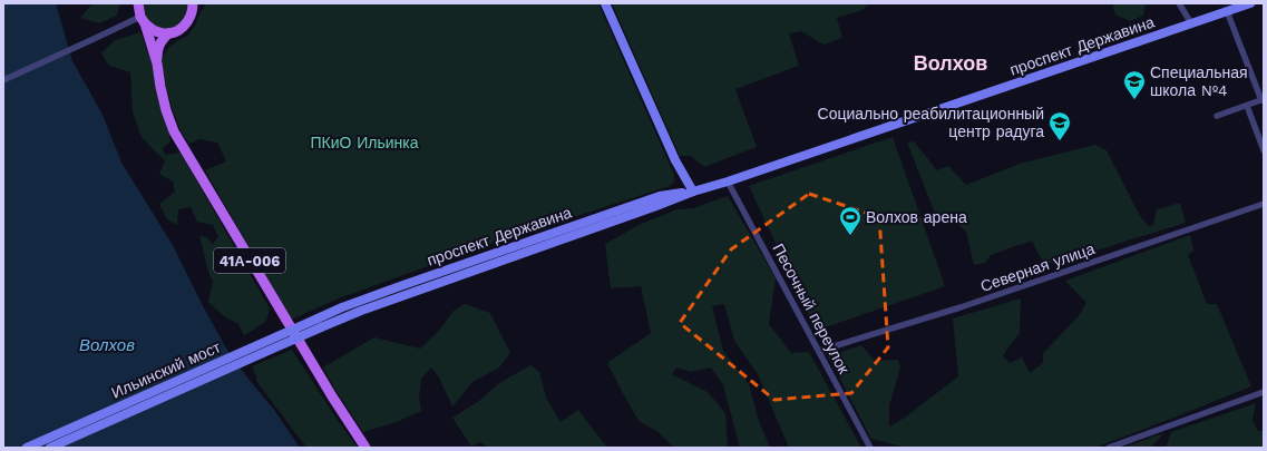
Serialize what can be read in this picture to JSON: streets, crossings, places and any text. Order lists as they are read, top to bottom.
{
  "streets": {
    "main road": ["проспект Державина", "41А-006", "Ильинский мост"],
    "street": ["Северная улица", "Песочный переулок"]
  },
  "crossings": [
    ["проспект Державина", "Песочный переулок"],
    ["проспект Державина", "Ильинский мост"],
    ["Северная улица", "Песочный переулок"]
  ],
  "districts": ["Волхов"],
  "water": ["Волхов"],
  "parks": ["ПКиО Ильинка"],
  "places": {
    "school or university": ["Специальная школа №4", "Социально реабилитационный центр радуга"],
    "sports": ["Волхов арена"]
  }
}
